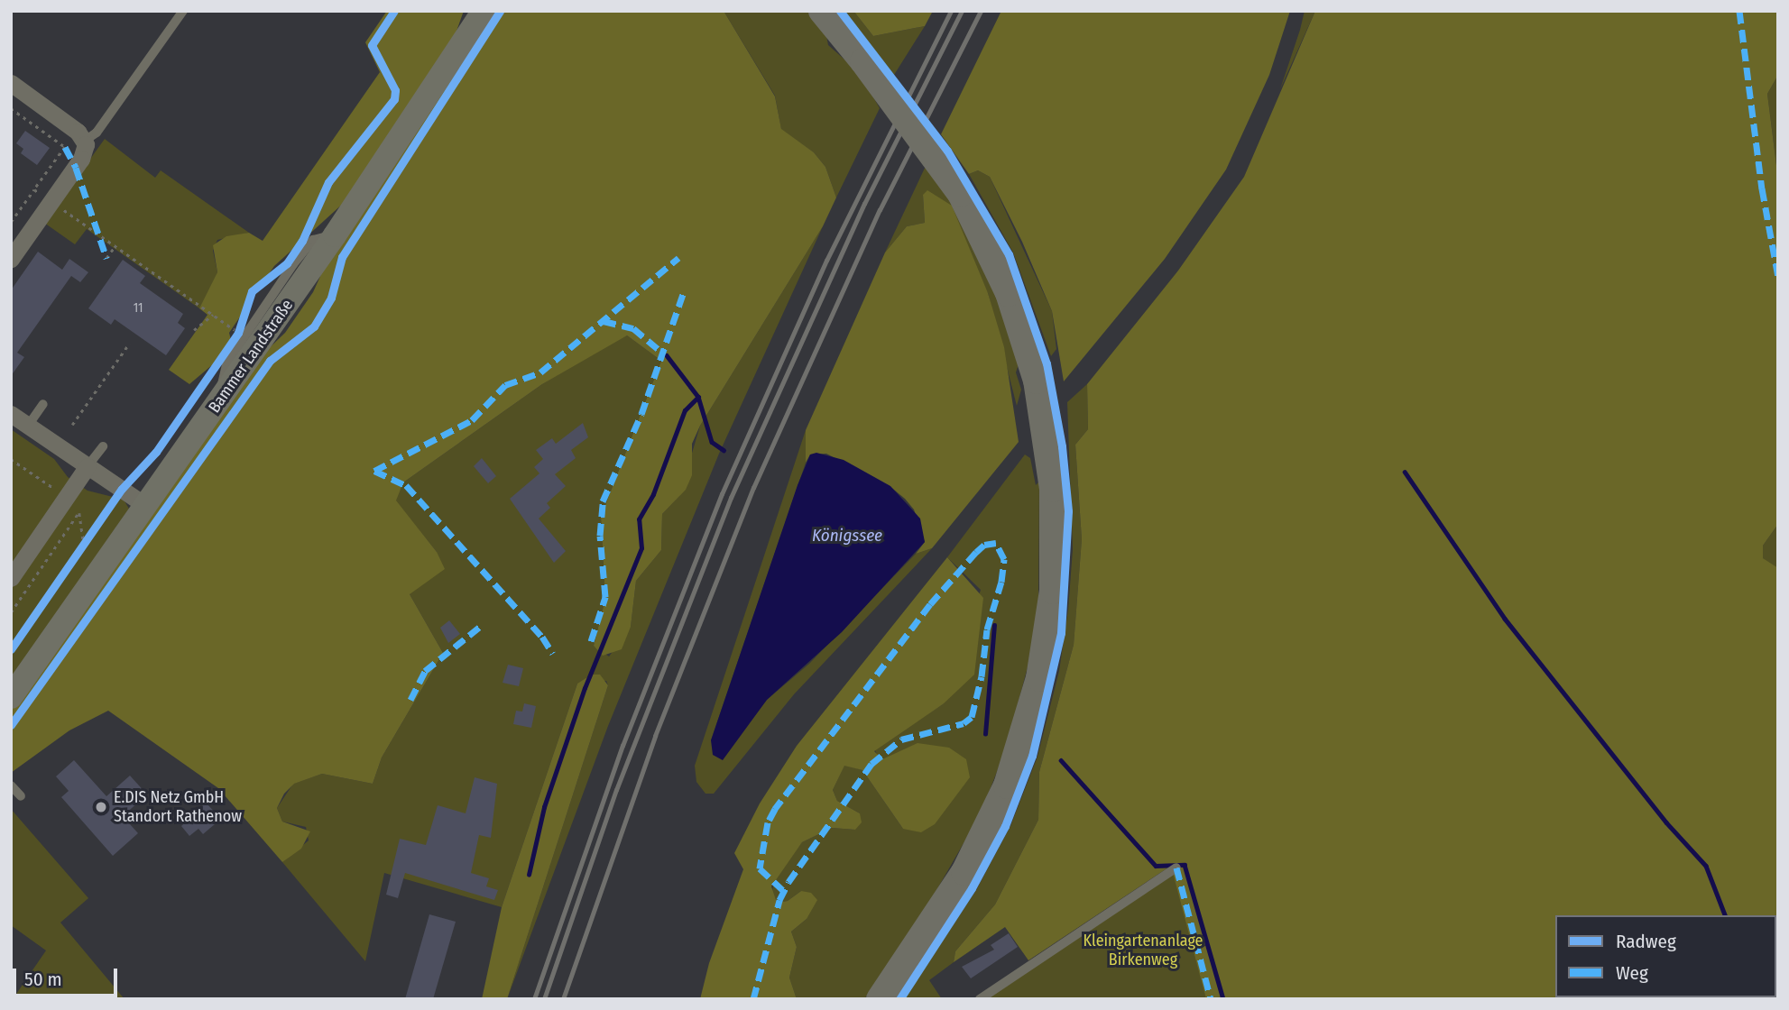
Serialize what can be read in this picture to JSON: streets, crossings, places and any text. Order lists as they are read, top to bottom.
{
  "streets": {
    "main road": ["Bammer Landstraße"]
  },
  "water": ["Königssee"],
  "parks": ["Kleingartenanlage Birkenweg"],
  "places": ["E.DIS Netz GmbH Standort Rathenow"],
  "house_numbers": ["11"],
  "legend": ["Radweg", "Weg"],
  "scale_bar": "50 m"
}
